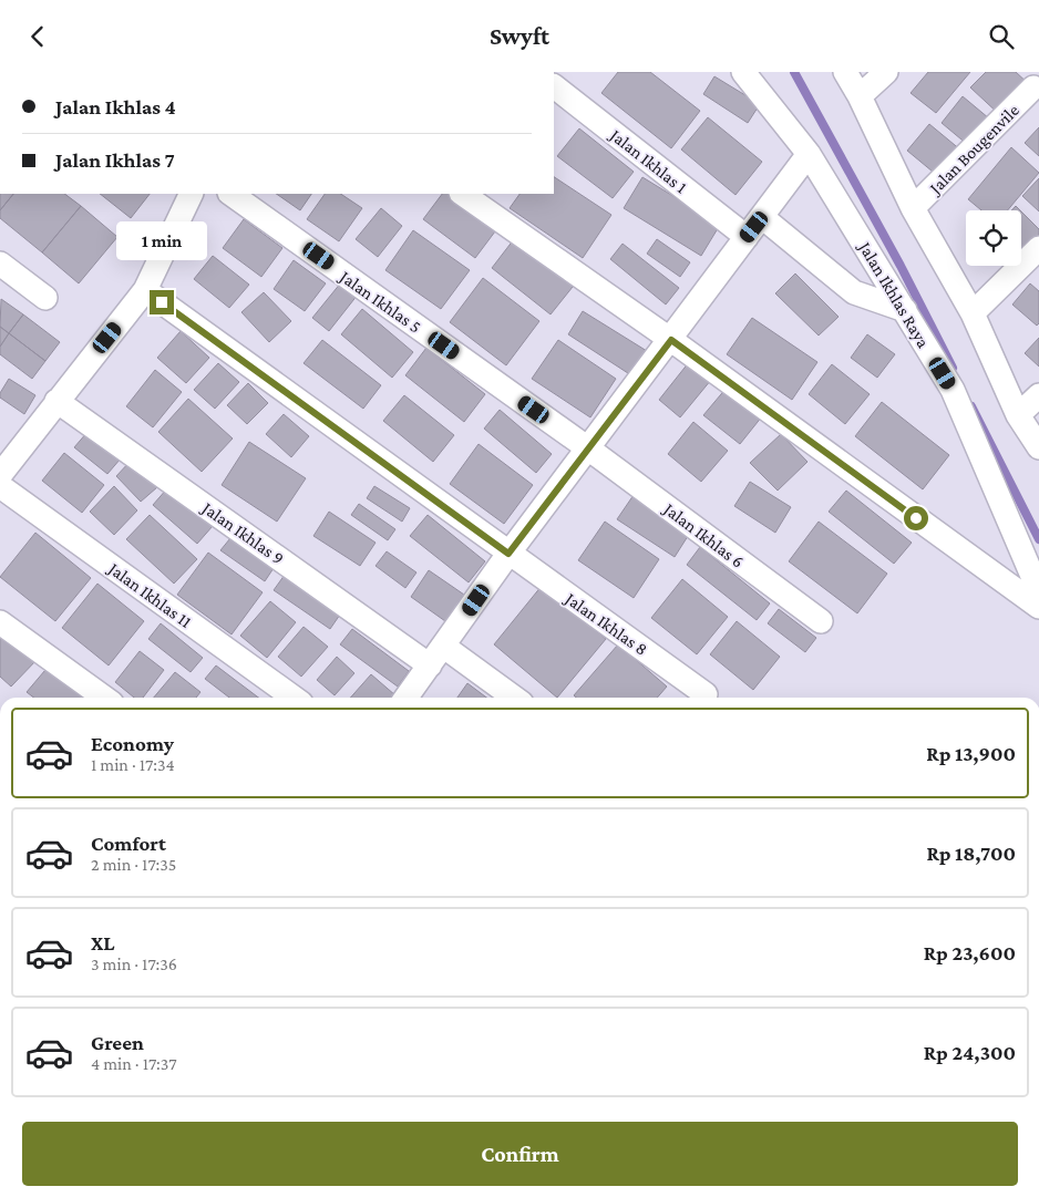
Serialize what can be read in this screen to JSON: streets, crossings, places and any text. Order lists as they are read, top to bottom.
{
  "streets": {
    "street": [
      "Jalan Bougenvile",
      "Jalan Ikhlas 1",
      "Jalan Ikhlas Raya",
      "Jalan Ikhlas 5",
      "Jalan Ikhlas 9",
      "Jalan Ikhlas 6",
      "Jalan Ikhlas 11",
      "Jalan Ikhlas 8"
    ]
  },
  "crossings": [
    ["Jalan Ikhlas 5", "Jalan Ikhlas 6"]
  ],
  "page": {
    "header": "Swyft",
    "banner": ["Jalan Ikhlas 4", "Jalan Ikhlas 7"],
    "bubble": "1 min",
    "list": [
      {
        "name": "Economy",
        "note": "1 min · 17:34",
        "value": "Rp 13,900"
      },
      {
        "name": "Comfort",
        "note": "2 min · 17:35",
        "value": "Rp 18,700"
      },
      {
        "name": "XL",
        "note": "3 min · 17:36",
        "value": "Rp 23,600"
      },
      {
        "name": "Green",
        "note": "4 min · 17:37",
        "value": "Rp 24,300"
      }
    ],
    "buttons": "Confirm"
  }
}
